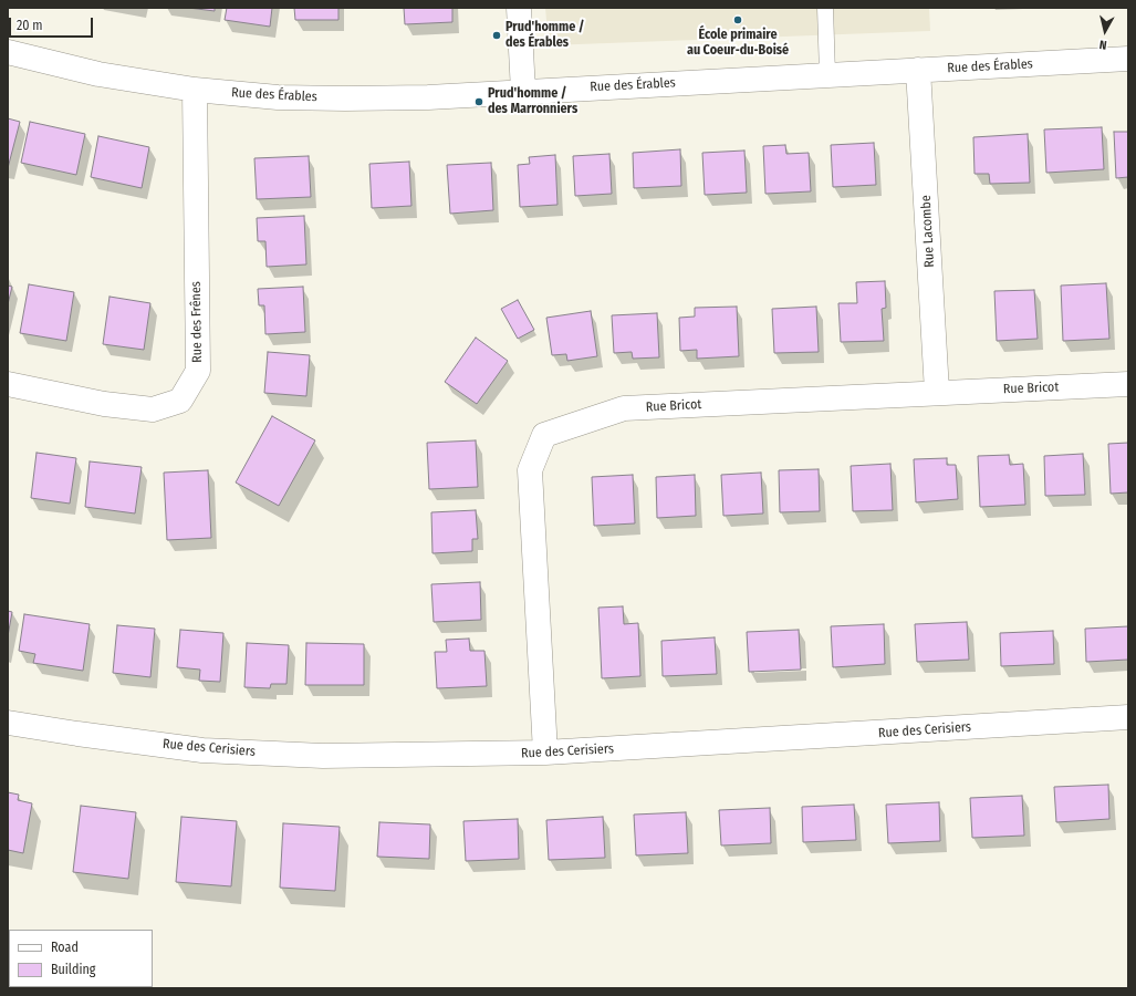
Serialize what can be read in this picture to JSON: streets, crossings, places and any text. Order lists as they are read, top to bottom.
{
  "streets": {
    "street": [
      "Rue des Érables",
      "Rue Lacombe",
      "Rue des Frênes",
      "Rue Bricot",
      "Rue des Cerisiers"
    ]
  },
  "crossings": [
    ["Rue des Érables", "Rue Lacombe"],
    ["Rue des Érables", "Rue des Frênes"],
    ["Rue Lacombe", "Rue Bricot"],
    ["Rue Bricot", "Rue des Cerisiers"]
  ],
  "places": ["École primaire au Coeur‑du‑Boisé", "Prud'homme / des Érables", "Prud'homme / des Marronniers"],
  "legend": ["Road", "Building"],
  "scale_bar": "20 m",
  "north": "bottom"
}
